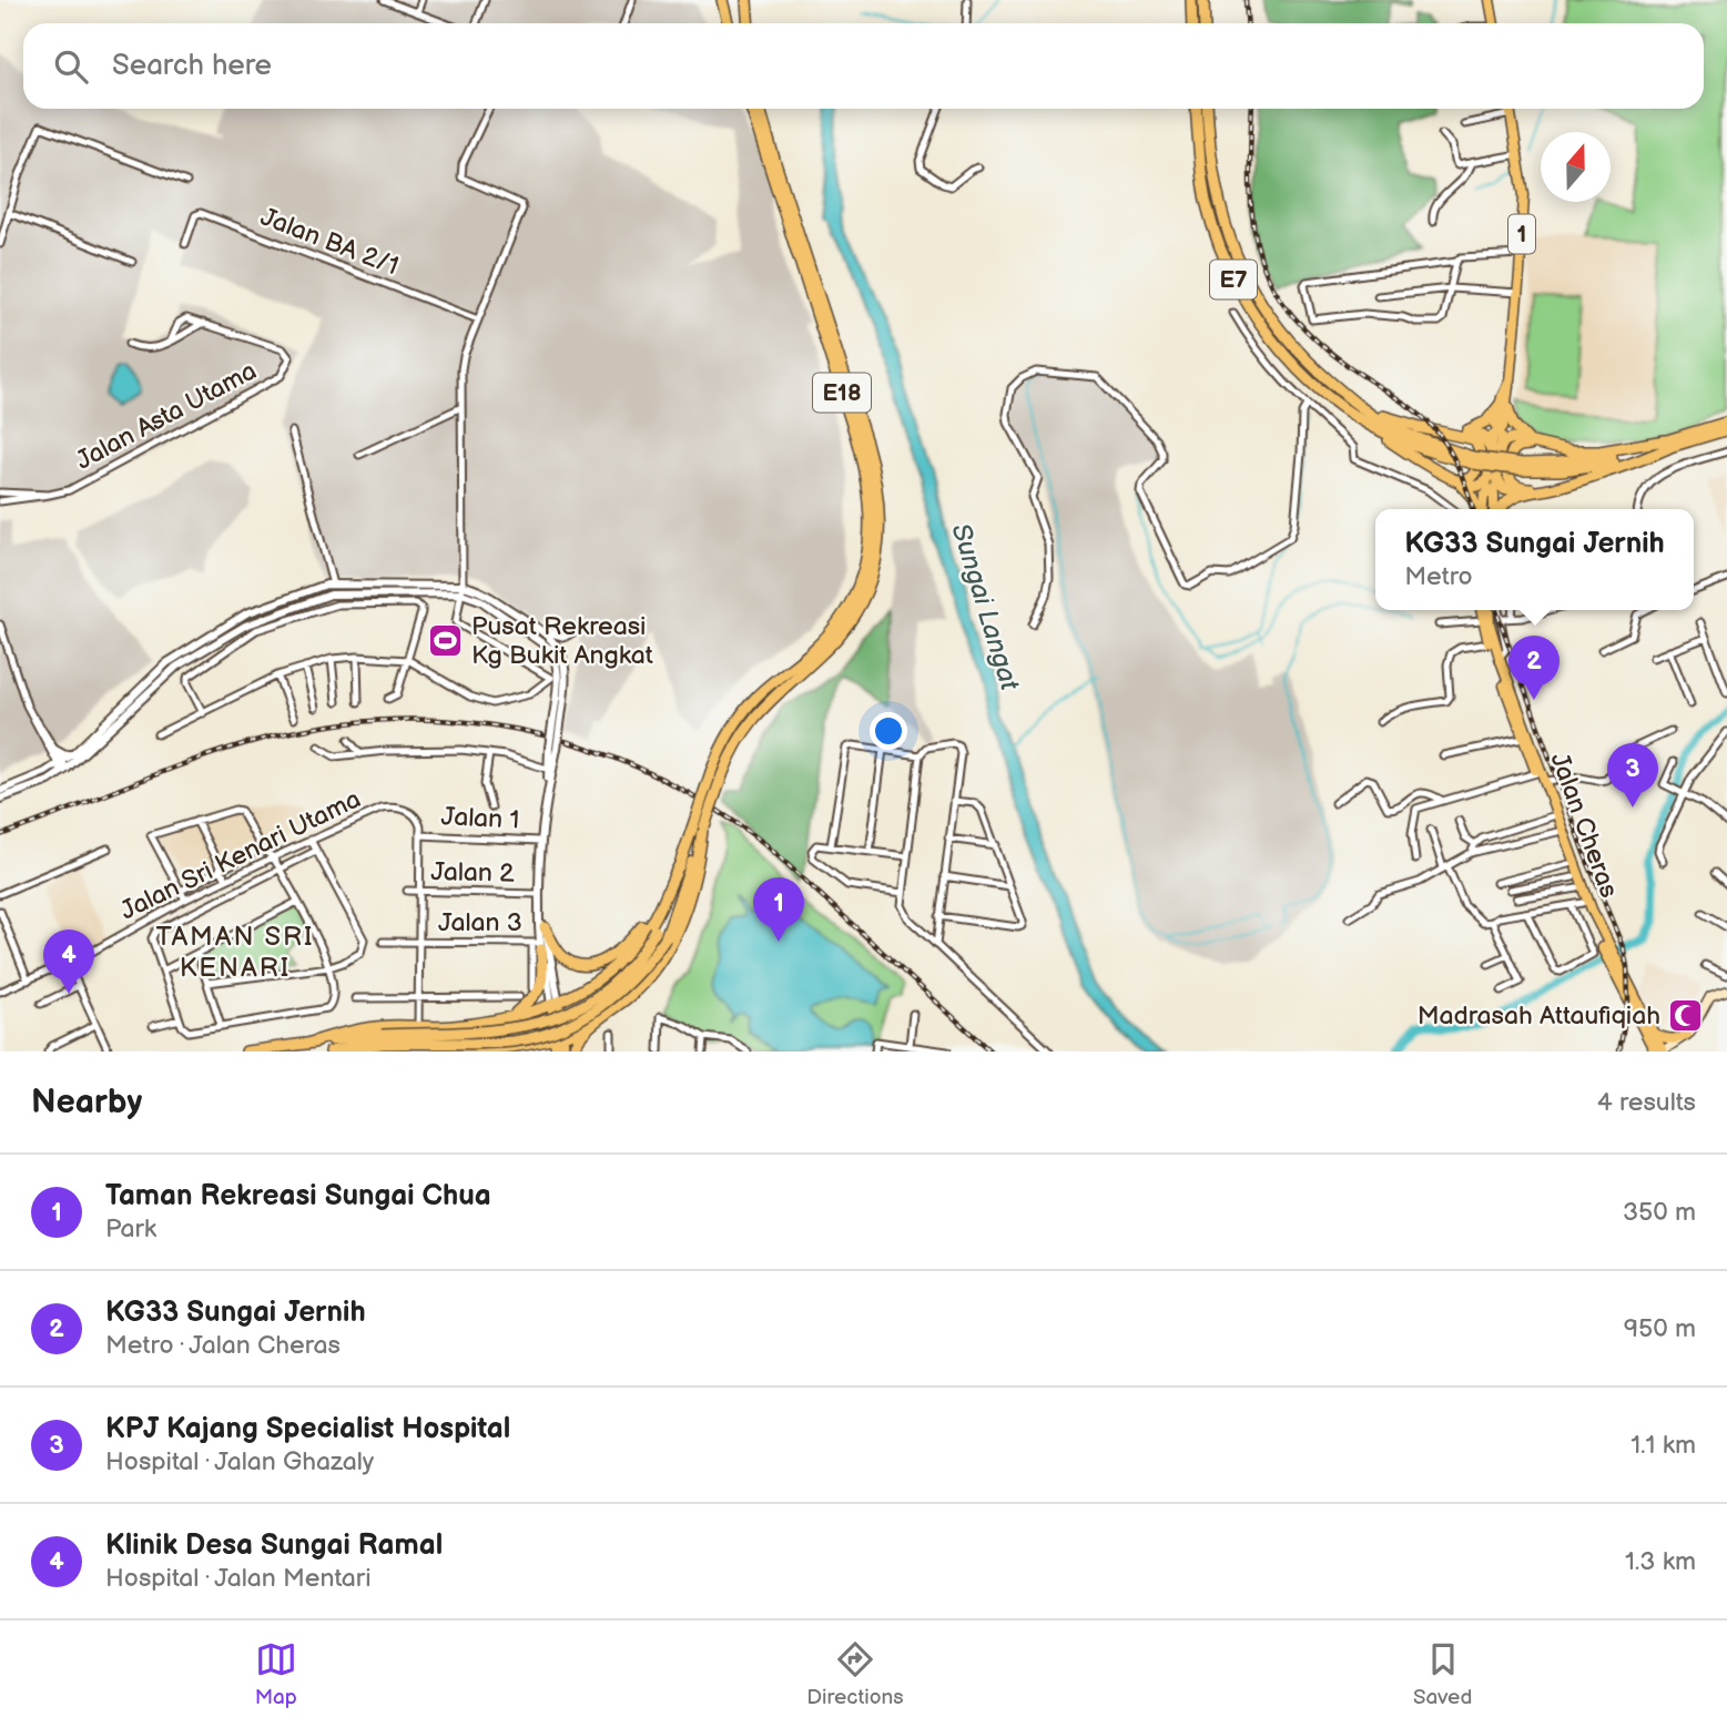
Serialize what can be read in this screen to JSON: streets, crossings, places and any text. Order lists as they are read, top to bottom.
{
  "streets": {
    "highway": ["E7", "E18"],
    "main road": ["1", "Jalan Cheras"],
    "street": [
      "Jalan BA 2/1",
      "Jalan Asta Utama",
      "Jalan 1",
      "Jalan Sri Kenari Utama",
      "Jalan 2",
      "Jalan 3"
    ]
  },
  "crossings": [
    ["Jalan 1", "Jalan Sri Kenari Utama"]
  ],
  "districts": ["TAMAN SRI KENARI"],
  "water": ["Sungai Langat"],
  "places": {
    "sports": ["Pusat Rekreasi Kg Bukit Angkat"],
    "mosque": ["Madrasah Attaufiqiah"]
  },
  "north": "top",
  "page": {
    "search": "Search here",
    "popup": ["KG33 Sungai Jernih", "Metro"],
    "pins": [
      "2",
      "3",
      "1",
      "4"
    ],
    "heading": ["Nearby", "4 results"],
    "list": [
      {
        "mark": "1",
        "name": "Taman Rekreasi Sungai Chua",
        "note": "Park",
        "value": "350 m"
      },
      {
        "mark": "2",
        "name": "KG33 Sungai Jernih",
        "note": "Metro · Jalan Cheras",
        "value": "950 m"
      },
      {
        "mark": "3",
        "name": "KPJ Kajang Specialist Hospital",
        "note": "Hospital · Jalan Ghazaly",
        "value": "1.1 km"
      },
      {
        "mark": "4",
        "name": "Klinik Desa Sungai Ramal",
        "note": "Hospital · Jalan Mentari",
        "value": "1.3 km"
      }
    ],
    "nav": ["Map", "Directions", "Saved"]
  }
}
